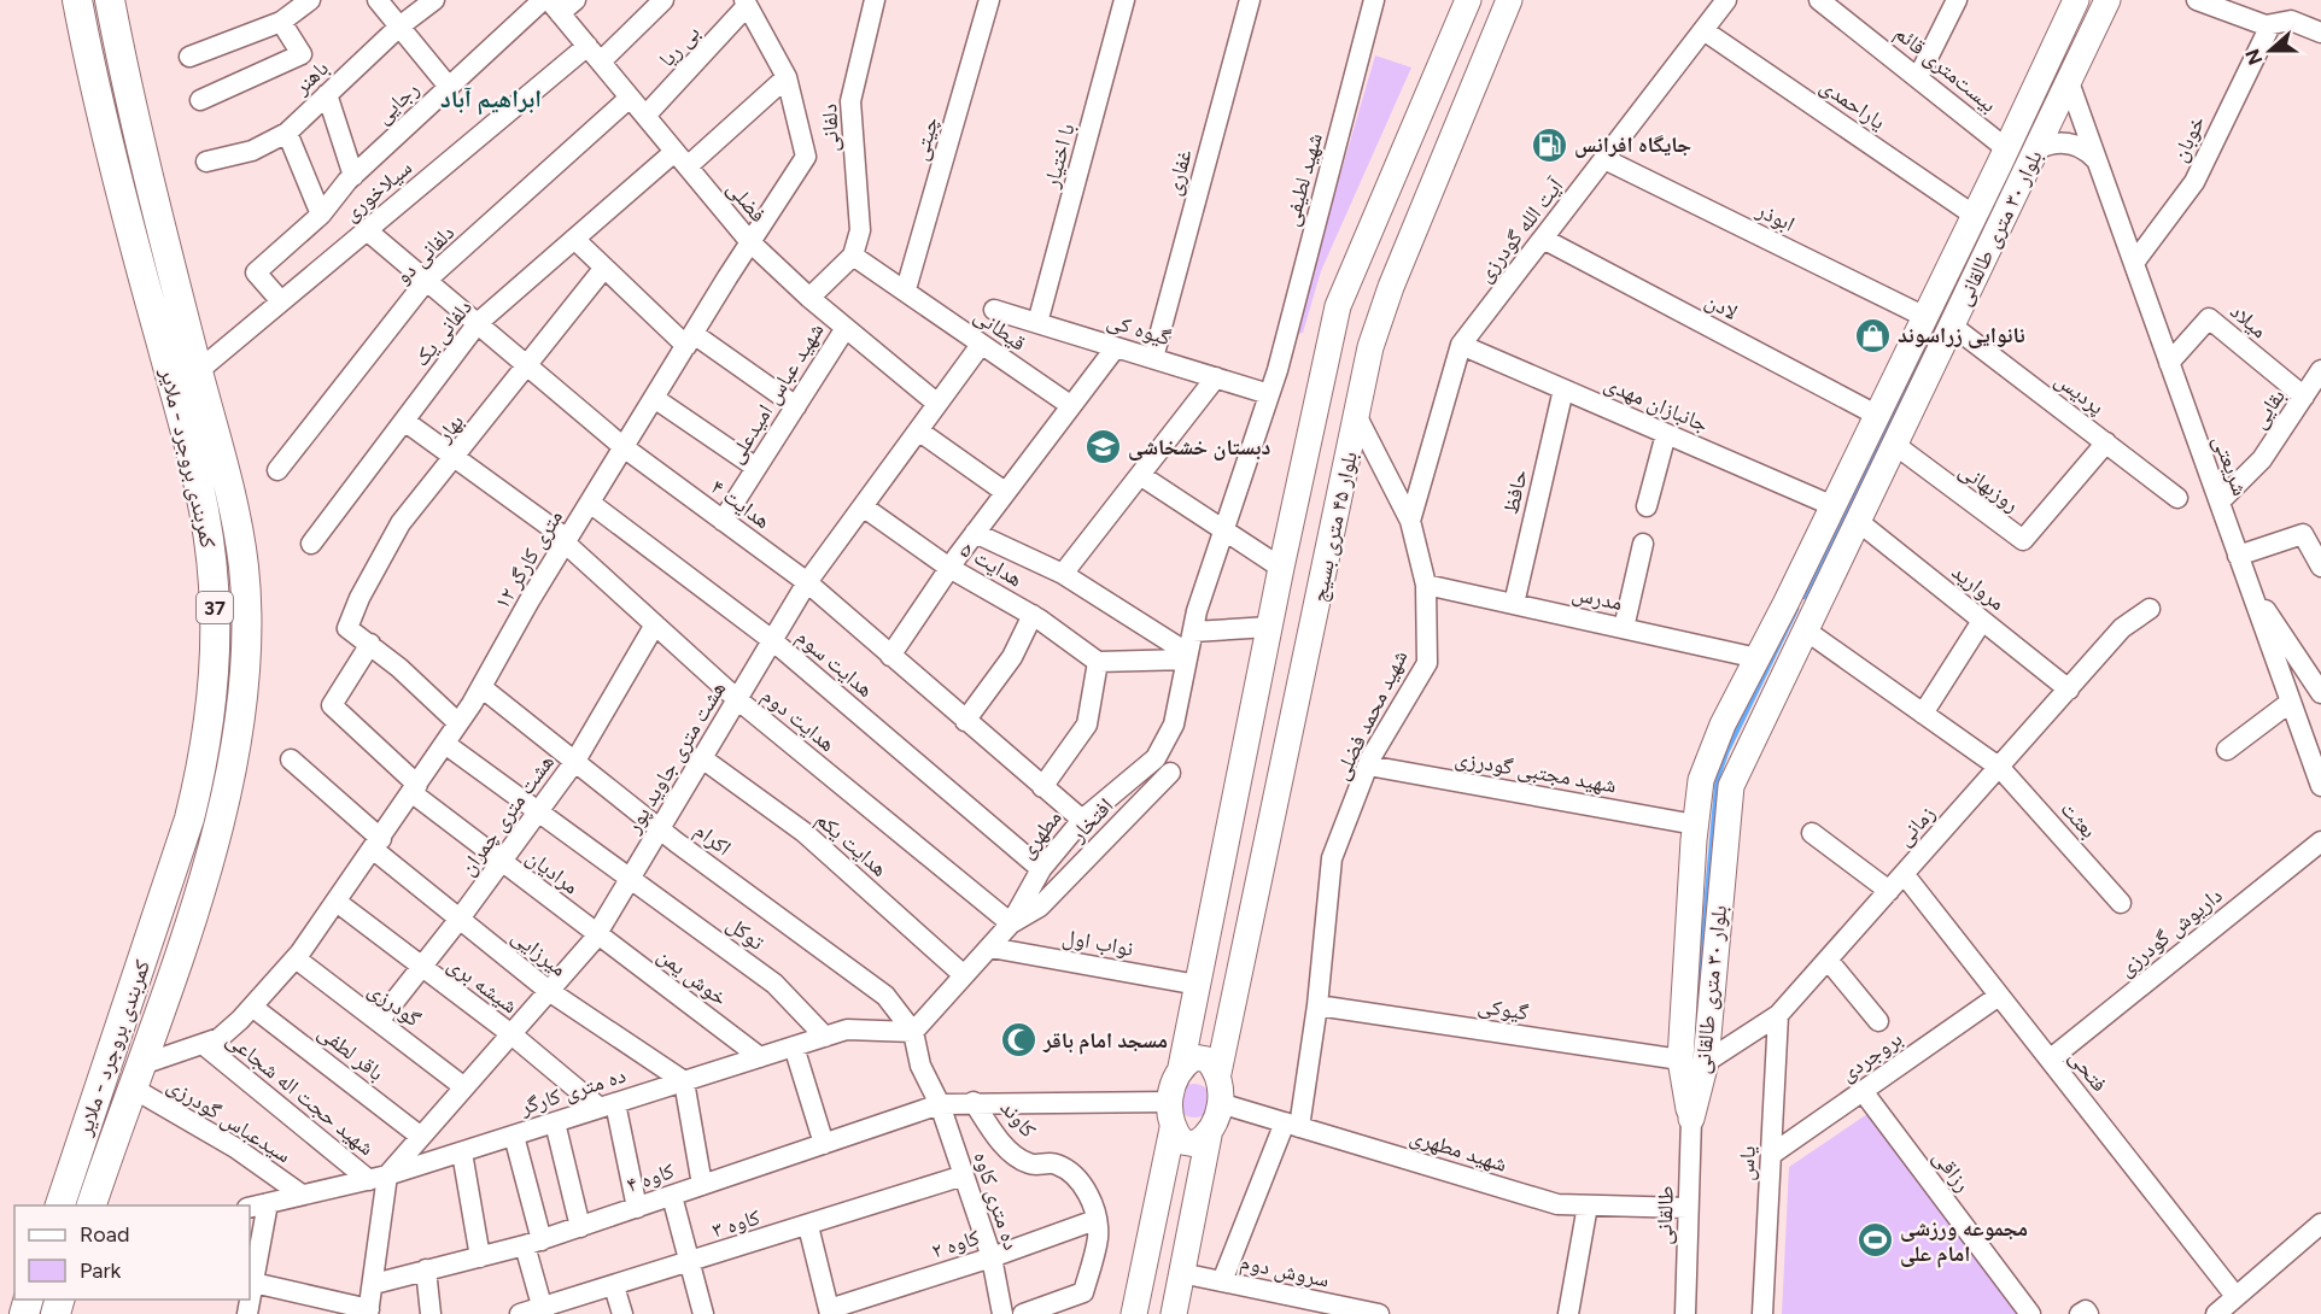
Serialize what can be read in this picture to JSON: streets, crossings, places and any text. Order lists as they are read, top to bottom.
{
  "streets": {
    "highway": ["کمربندی بروجرد - ملایر", "37"],
    "main road": ["بلوار ۳۰ متری طالقانی", "بلوار ۴۵ متری بسیج"],
    "street": [
      "بی ریا",
      "بیست‌متری قائم",
      "باهنر",
      "رجایی",
      "یاراحمدی",
      "دلفانی",
      "چیتی",
      "خوبان",
      "با اختیار",
      "غفاری",
      "شهید لطیفی",
      "سیلاخوری",
      "فضلی",
      "ابوذر",
      "آیت الله گودرزی",
      "دلفانی دو",
      "لادن",
      "میلاد",
      "قیطانی",
      "گیوه کی",
      "دلفانی یک",
      "شهید عباس امیدعلی",
      "پردیس",
      "جانبازان مهدی",
      "بقایی",
      "بهار",
      "شریعتی",
      "روزبهانی",
      "حافظ",
      "هدایت ۴",
      "۱۲ متری کارگر",
      "هدایت ۵",
      "مروارید",
      "مدرس",
      "هدایت سوم",
      "شهید محمد فضلی",
      "هدایت دوم",
      "هشت متری جاوید پور",
      "شهید مجتبی گودرزی",
      "هشت متری چمران",
      "افتخار",
      "بعثت",
      "زمانی",
      "مطهری",
      "اکرام",
      "هدایت یکم",
      "مرادیان",
      "داریوش گودرزی",
      "توکل",
      "نواب اول",
      "میرزایی",
      "خوش یمن",
      "شیشه بری",
      "گودرزی",
      "گیوکی",
      "باقر لطفی",
      "بروجردی",
      "فتحی",
      "ده متری کارگر",
      "شهید حجت اله شجاعی",
      "کاوند",
      "سیدعباس گودرزی",
      "شهید مطهری",
      "یاس",
      "رزاقی",
      "کاوه ۴",
      "ده متری کاوه",
      "طالقانی",
      "کاوه ۳",
      "کاوه ۲",
      "سروش دوم"
    ]
  },
  "crossings": [
    ["بی ریا", "فضلی"],
    ["بی ریا", "۱۲ متری کارگر"],
    ["بیست‌متری قائم", "بلوار ۳۰ متری طالقانی"],
    ["رجایی", "سیلاخوری"],
    ["یاراحمدی", "بلوار ۳۰ متری طالقانی"],
    ["یاراحمدی", "آیت الله گودرزی"],
    ["دلفانی", "قیطانی"],
    ["چیتی", "قیطانی"],
    ["خوبان", "شریعتی"],
    ["با اختیار", "گیوه کی"],
    ["غفاری", "گیوه کی"],
    ["شهید لطیفی", "مطهری"],
    ["سیلاخوری", "فضلی"],
    ["سیلاخوری", "کمربندی بروجرد - ملایر"],
    ["سیلاخوری", "هدایت ۴"],
    ["فضلی", "دلفانی دو"],
    ["فضلی", "دلفانی یک"],
    ["فضلی", "شهید عباس امیدعلی"],
    ["فضلی", "۱۲ متری کارگر"],
    ["فضلی", "هشت متری جاوید پور"],
    ["ابوذر", "بلوار ۳۰ متری طالقانی"],
    ["ابوذر", "آیت الله گودرزی"],
    ["بلوار ۳۰ متری طالقانی", "لادن"],
    ["بلوار ۳۰ متری طالقانی", "پردیس"],
    ["بلوار ۳۰ متری طالقانی", "جانبازان مهدی"],
    ["بلوار ۳۰ متری طالقانی", "شریعتی"],
    ["بلوار ۳۰ متری طالقانی", "روزبهانی"],
    ["بلوار ۳۰ متری طالقانی", "مروارید"],
    ["بلوار ۳۰ متری طالقانی", "مدرس"],
    ["بلوار ۳۰ متری طالقانی", "شهید مجتبی گودرزی"],
    ["بلوار ۳۰ متری طالقانی", "بعثت"],
    ["بلوار ۳۰ متری طالقانی", "زمانی"],
    ["بلوار ۳۰ متری طالقانی", "گیوکی"],
    ["بلوار ۳۰ متری طالقانی", "طالقانی"],
    ["آیت الله گودرزی", "لادن"],
    ["آیت الله گودرزی", "جانبازان مهدی"],
    ["آیت الله گودرزی", "شهید محمد فضلی"],
    ["دلفانی دو", "هدایت ۴"],
    ["میلاد", "بقایی"],
    ["میلاد", "شریعتی"],
    ["قیطانی", "هشت متری جاوید پور"],
    ["گیوه کی", "مطهری"],
    ["دلفانی یک", "هدایت ۴"],
    ["دلفانی یک", "۱۲ متری کارگر"],
    ["دلفانی یک", "هدایت دوم"],
    ["شهید عباس امیدعلی", "هدایت ۴"],
    ["پردیس", "روزبهانی"],
    ["جانبازان مهدی", "حافظ"],
    ["بقایی", "شریعتی"],
    ["بهار", "هدایت ۴"],
    ["بهار", "هدایت دوم"],
    ["بهار", "مرادیان"],
    ["کمربندی بروجرد - ملایر", "۱۲ متری کارگر"],
    ["کمربندی بروجرد - ملایر", "سیدعباس گودرزی"],
    ["حافظ", "مدرس"],
    ["هدایت ۴", "۱۲ متری کارگر"],
    ["هدایت ۴", "هشت متری جاوید پور"],
    ["هدایت ۴", "مطهری"],
    ["بلوار ۴۵ متری بسیج", "شهید محمد فضلی"],
    ["بلوار ۴۵ متری بسیج", "نواب اول"],
    ["بلوار ۴۵ متری بسیج", "شهید مطهری"],
    ["۱۲ متری کارگر", "هدایت سوم"],
    ["۱۲ متری کارگر", "هدایت دوم"],
    ["۱۲ متری کارگر", "اکرام"],
    ["۱۲ متری کارگر", "مرادیان"],
    ["۱۲ متری کارگر", "توکل"],
    ["۱۲ متری کارگر", "میرزایی"],
    ["۱۲ متری کارگر", "شیشه بری"],
    ["۱۲ متری کارگر", "گودرزی"],
    ["۱۲ متری کارگر", "باقر لطفی"],
    ["۱۲ متری کارگر", "شهید حجت اله شجاعی"],
    ["۱۲ متری کارگر", "سیدعباس گودرزی"],
    ["هدایت ۵", "هشت متری جاوید پور"],
    ["مروارید", "زمانی"],
    ["مدرس", "شهید محمد فضلی"],
    ["هدایت سوم", "هشت متری جاوید پور"],
    ["هدایت سوم", "مطهری"],
    ["شهید محمد فضلی", "شهید مجتبی گودرزی"],
    ["شهید محمد فضلی", "گیوکی"],
    ["شهید محمد فضلی", "شهید مطهری"],
    ["شهید محمد فضلی", "سروش دوم"],
    ["هدایت دوم", "هشت متری جاوید پور"],
    ["هدایت دوم", "هشت متری چمران"],
    ["هدایت دوم", "افتخار"],
    ["هدایت دوم", "مطهری"],
    ["هشت متری جاوید پور", "اکرام"],
    ["هشت متری جاوید پور", "هدایت یکم"],
    ["هشت متری جاوید پور", "مرادیان"],
    ["هشت متری جاوید پور", "توکل"],
    ["هشت متری جاوید پور", "میرزایی"],
    ["هشت متری جاوید پور", "خوش یمن"],
    ["هشت متری جاوید پور", "شیشه بری"],
    ["هشت متری جاوید پور", "گودرزی"],
    ["هشت متری جاوید پور", "باقر لطفی"],
    ["هشت متری جاوید پور", "ده متری کارگر"],
    ["هشت متری جاوید پور", "شهید حجت اله شجاعی"],
    ["هشت متری چمران", "اکرام"],
    ["هشت متری چمران", "مرادیان"],
    ["هشت متری چمران", "توکل"],
    ["هشت متری چمران", "میرزایی"],
    ["هشت متری چمران", "شیشه بری"],
    ["هشت متری چمران", "گودرزی"],
    ["افتخار", "مطهری"],
    ["بعثت", "زمانی"],
    ["زمانی", "گیوکی"],
    ["زمانی", "فتحی"],
    ["زمانی", "یاس"],
    ["مطهری", "اکرام"],
    ["مطهری", "هدایت یکم"],
    ["مطهری", "نواب اول"],
    ["مطهری", "ده متری کارگر"],
    ["اکرام", "ده متری کارگر"],
    ["مرادیان", "خوش یمن"],
    ["داریوش گودرزی", "فتحی"],
    ["توکل", "ده متری کارگر"],
    ["میرزایی", "ده متری کارگر"],
    ["خوش یمن", "ده متری کارگر"],
    ["شیشه بری", "ده متری کارگر"],
    ["بروجردی", "فتحی"],
    ["بروجردی", "یاس"],
    ["بروجردی", "رزاقی"],
    ["ده متری کارگر", "شهید حجت اله شجاعی"],
    ["ده متری کارگر", "سیدعباس گودرزی"],
    ["کاوند", "کاوه ۲"],
    ["شهید مطهری", "طالقانی"],
    ["کاوه ۴", "ده متری کاوه"],
    ["ده متری کاوه", "کاوه ۳"],
    ["ده متری کاوه", "کاوه ۲"]
  ],
  "districts": ["ابراهیم آباد"],
  "places": {
    "fuel station": ["جایگاه افرانس"],
    "shop": ["نانوایی زراسوند"],
    "school or university": ["دبستان خشخاشی"],
    "mosque": ["مسجد امام باقر"],
    "sports": ["مجموعه ورزشی امام علی"]
  },
  "legend": ["Road", "Park"],
  "north": "left"
}
